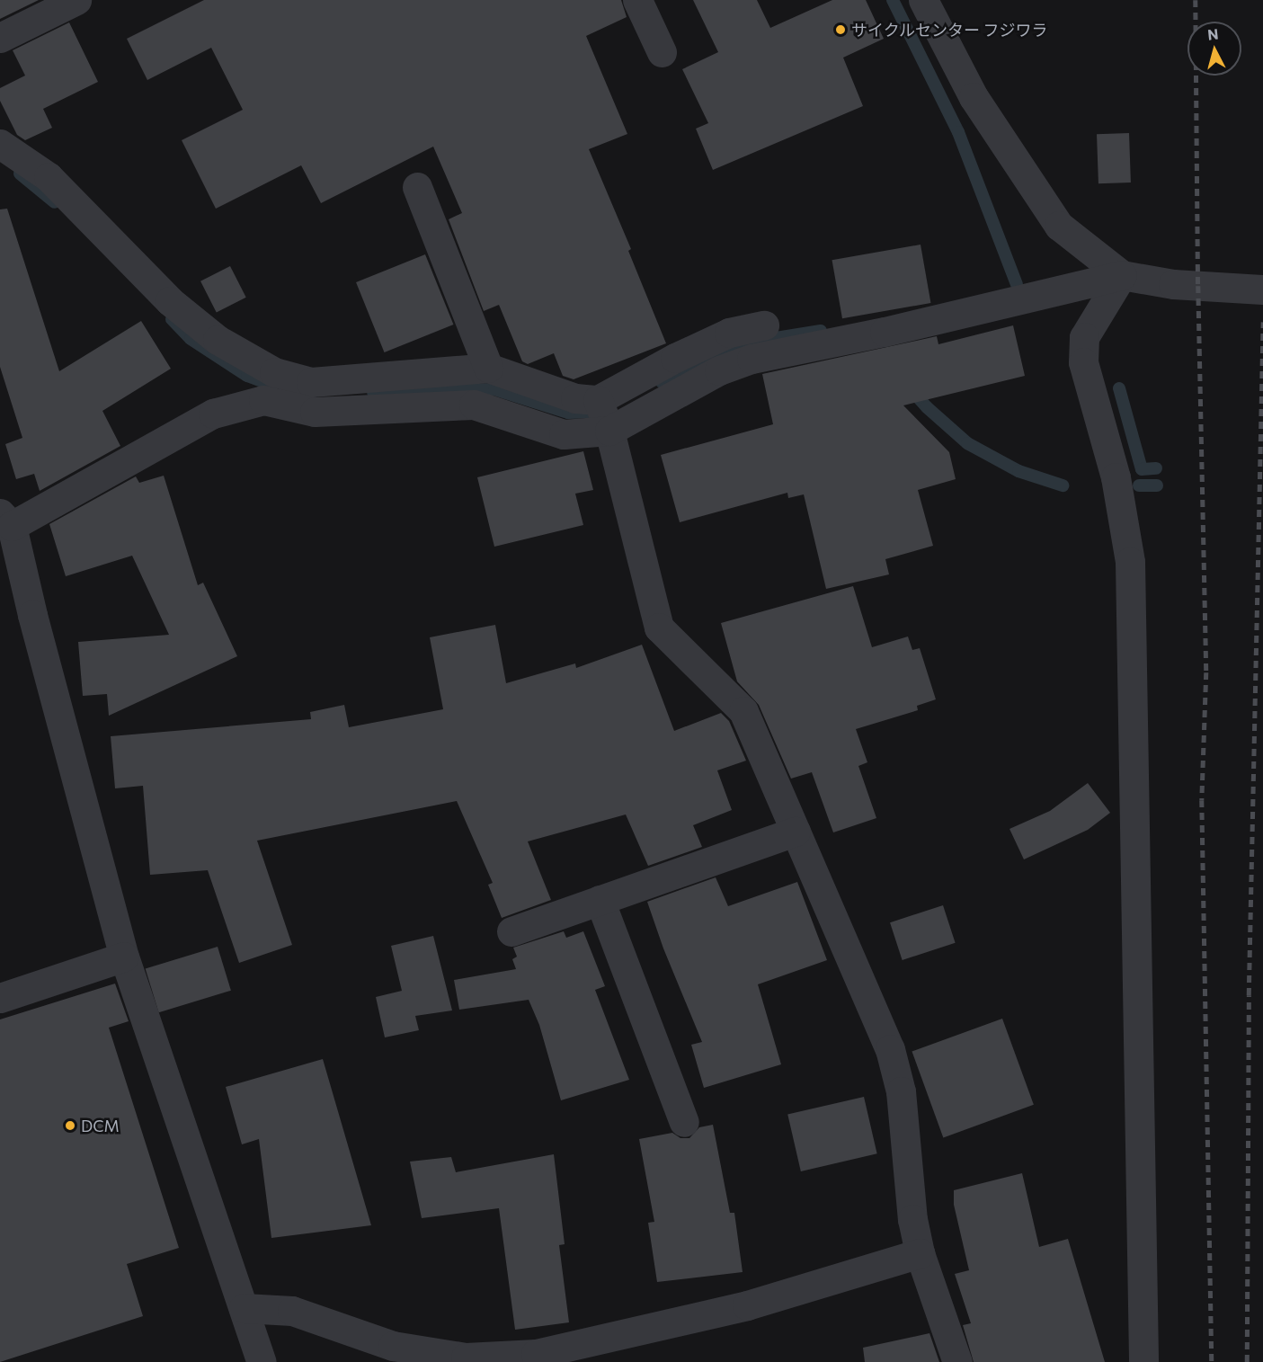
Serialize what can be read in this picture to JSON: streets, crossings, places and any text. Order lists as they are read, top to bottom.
{
  "places": ["サイクルセンター フジワラ", "DCM"],
  "north": "top"
}
